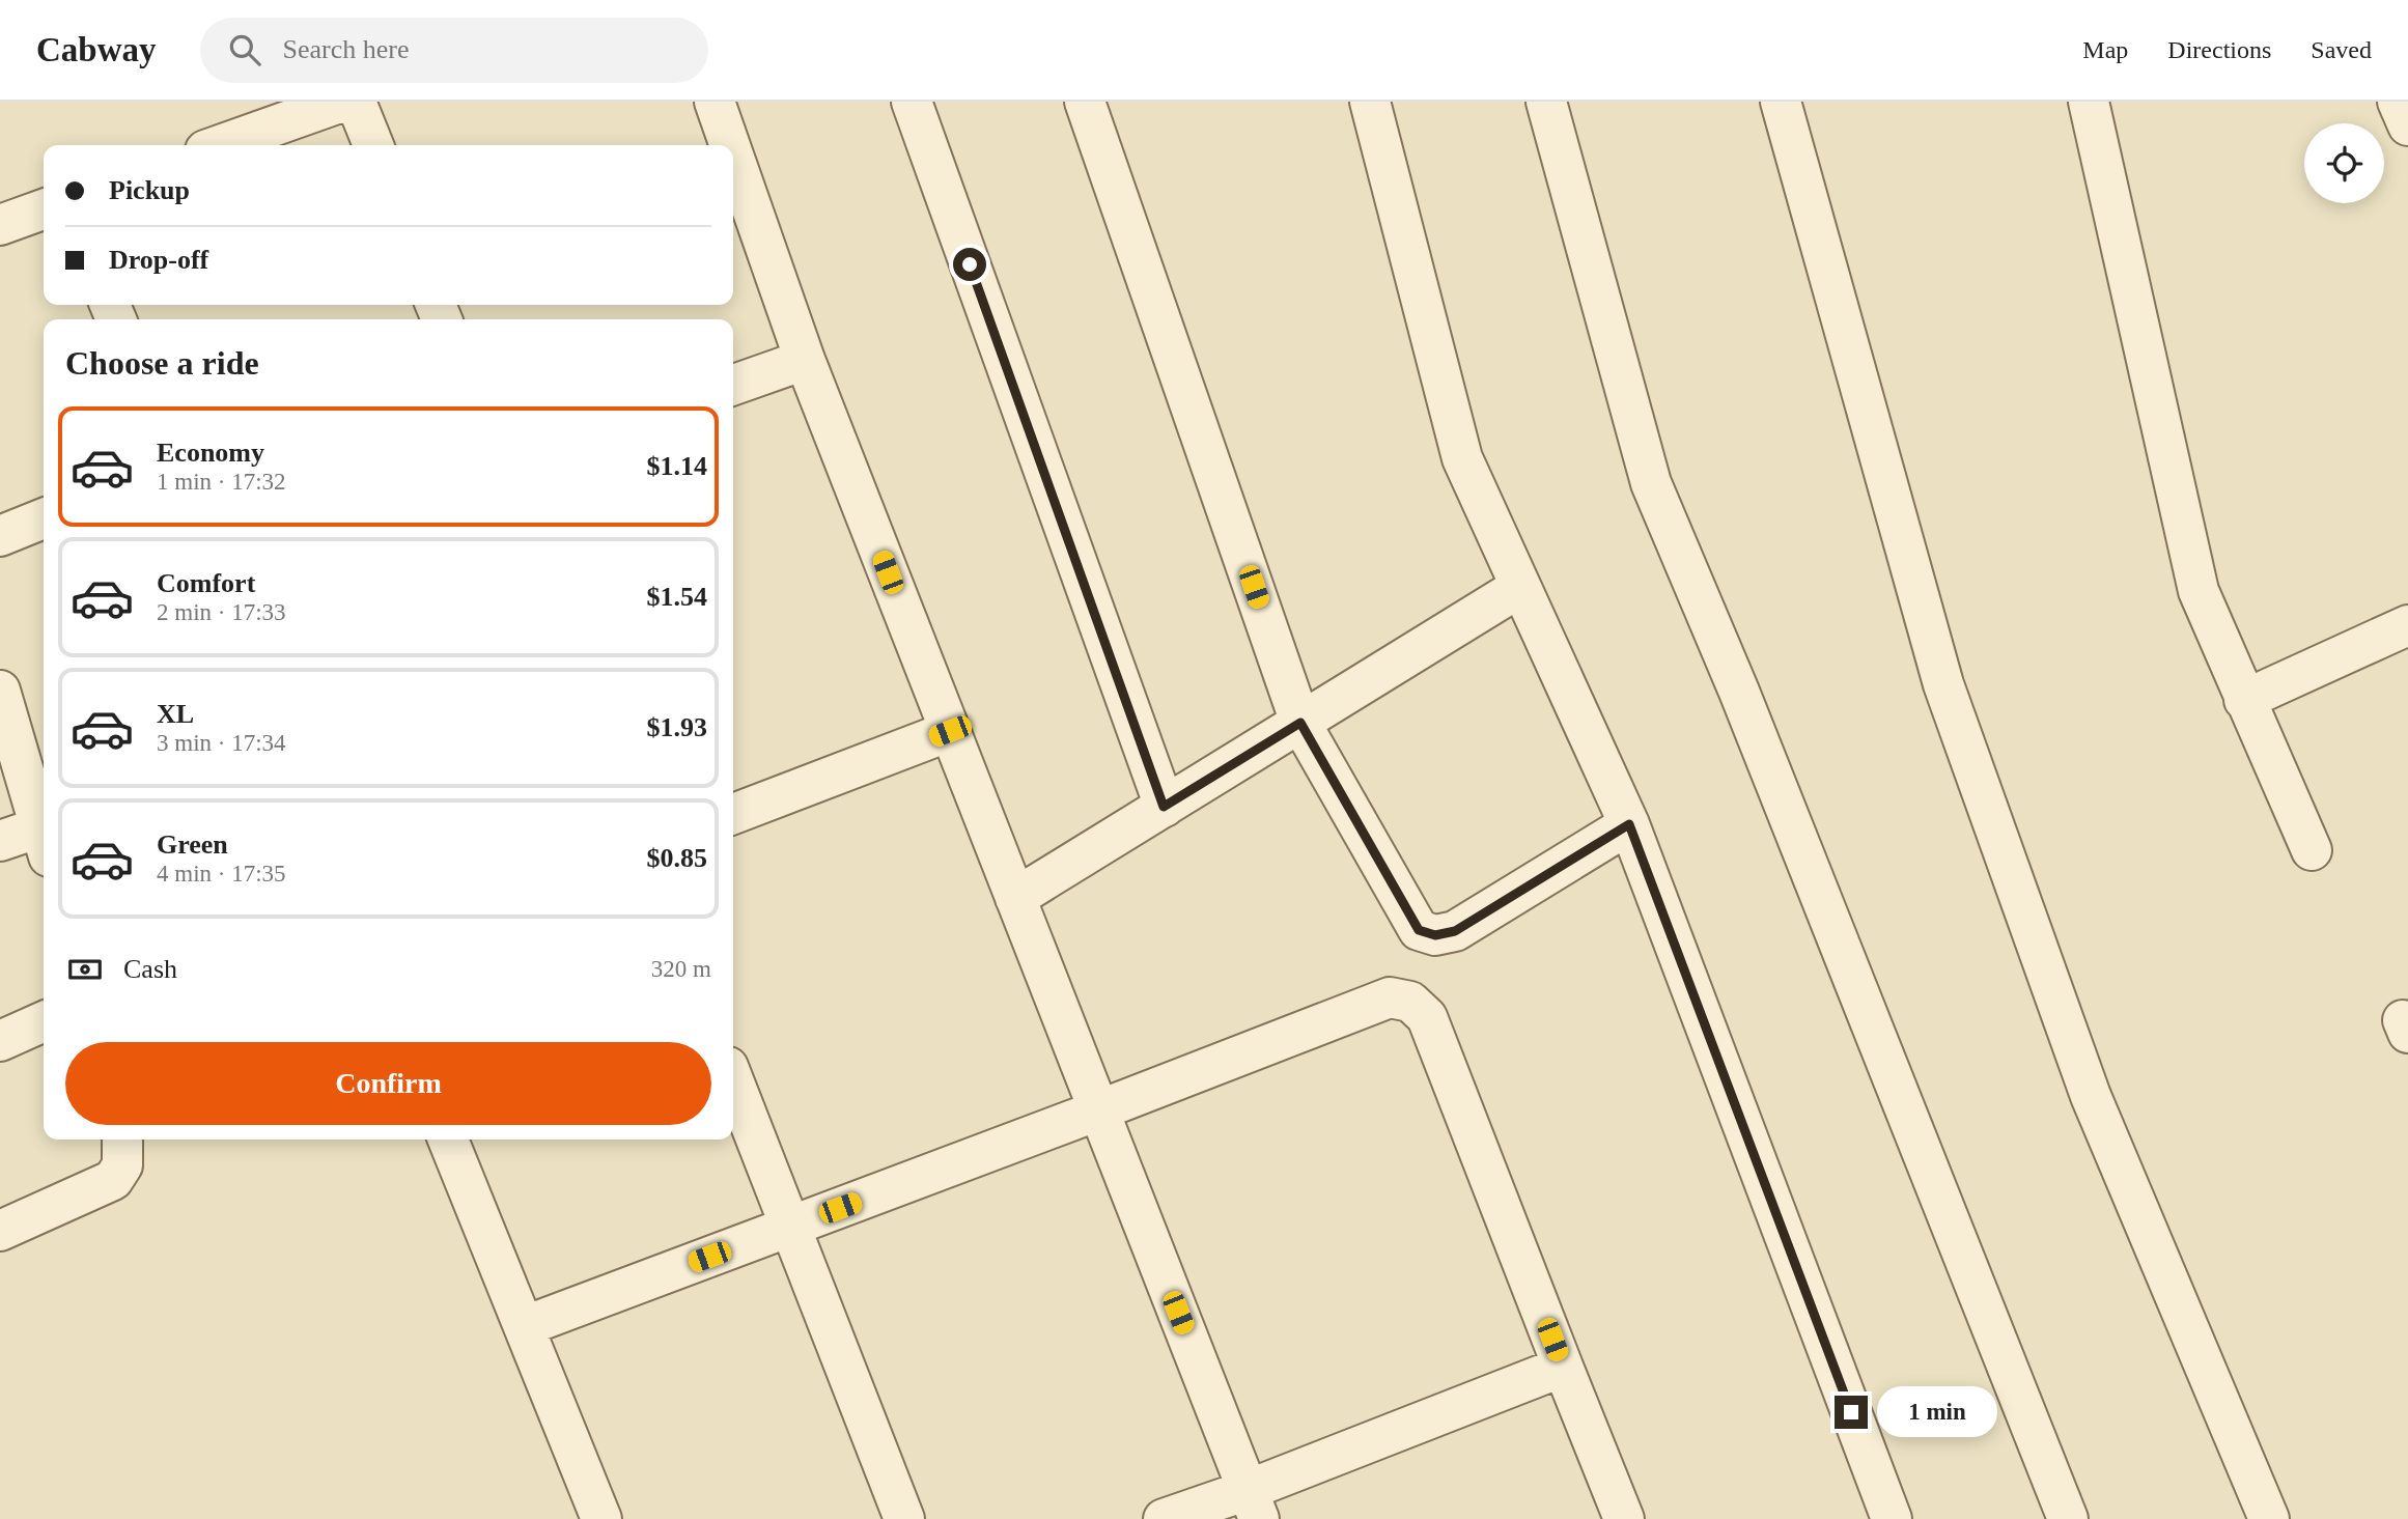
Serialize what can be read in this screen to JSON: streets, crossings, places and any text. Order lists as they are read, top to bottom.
{
  "page": {
    "header": "Cabway",
    "search": "Search here",
    "nav": ["Map", "Directions", "Saved"],
    "banner": ["Pickup", "Drop-off"],
    "heading": "Choose a ride",
    "list": [
      {
        "name": "Economy",
        "note": "1 min · 17:32",
        "value": "$1.14"
      },
      {
        "name": "Comfort",
        "note": "2 min · 17:33",
        "value": "$1.54"
      },
      {
        "name": "XL",
        "note": "3 min · 17:34",
        "value": "$1.93"
      },
      {
        "name": "Green",
        "note": "4 min · 17:35",
        "value": "$0.85"
      }
    ],
    "pay": ["Cash", "320 m"],
    "buttons": "Confirm",
    "bubble": "1 min"
  }
}
